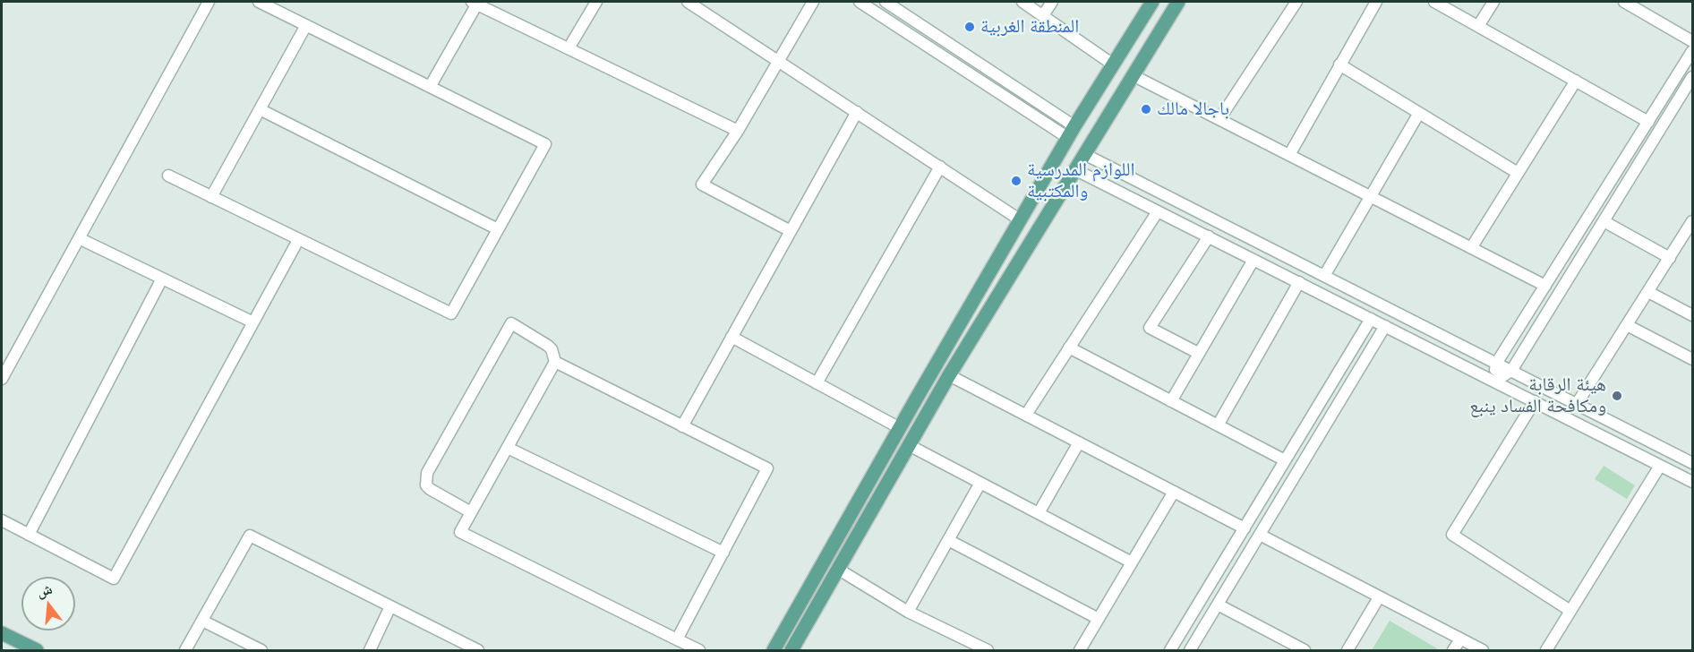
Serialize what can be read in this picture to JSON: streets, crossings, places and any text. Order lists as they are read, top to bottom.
{
  "places": [
    "المنطقة الغربية",
    "باجالا مالك",
    "اللوازم المدرسية والمكتبية",
    "هيئة الرقابة ومكافحة الفساد ينبع"
  ],
  "north": "top"
}
